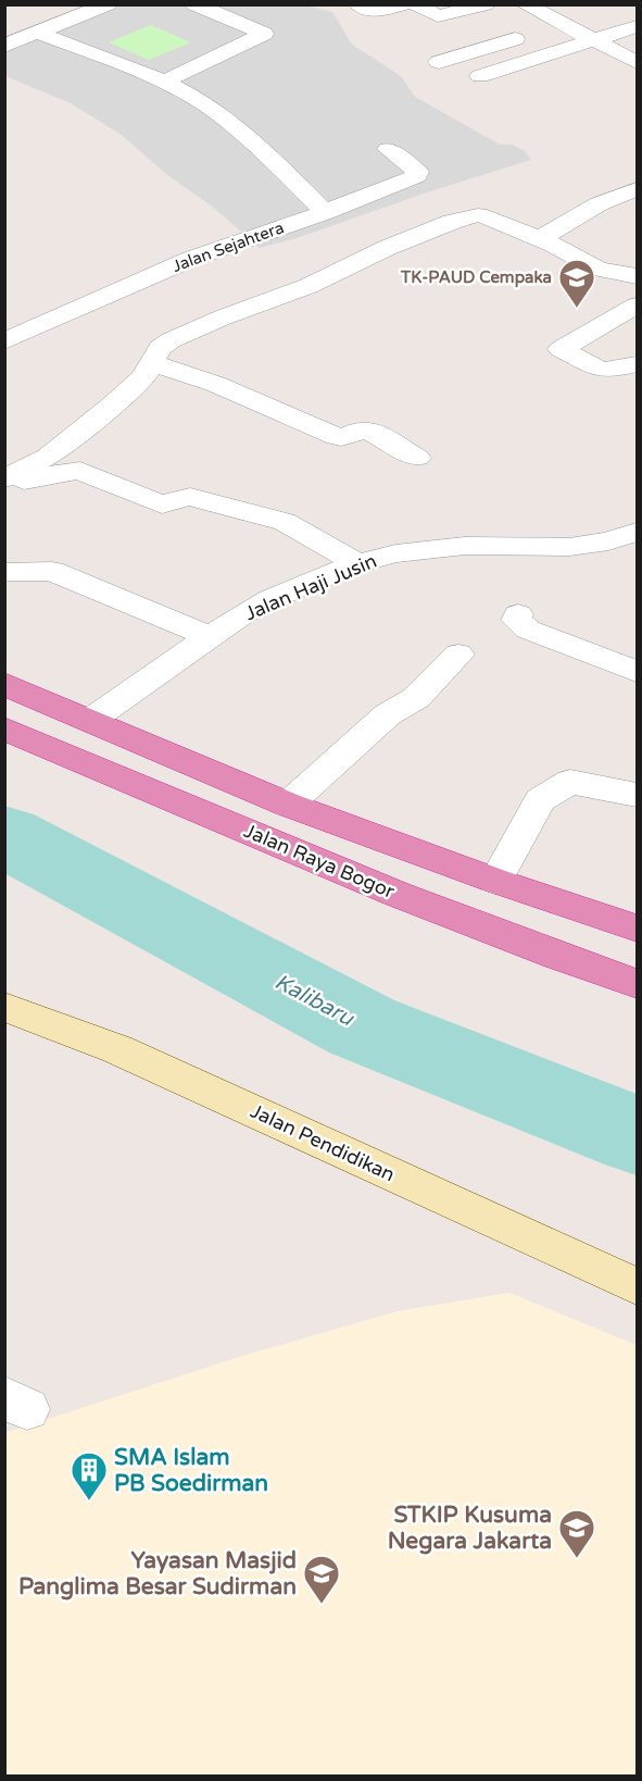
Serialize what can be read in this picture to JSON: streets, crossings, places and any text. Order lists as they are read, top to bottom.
{
  "streets": {
    "highway": ["Jalan Raya Bogor"],
    "street": ["Jalan Sejahtera", "Jalan Haji Jusin", "Jalan Pendidikan"]
  },
  "crossings": [
    ["Jalan Haji Jusin", "Jalan Raya Bogor"]
  ],
  "water": ["Kalibaru"],
  "places": {
    "school or university": ["TK-PAUD Cempaka", "STKIP Kusuma Negara Jakarta", "Yayasan Masjid Panglima Besar Sudirman"],
    "building": ["SMA Islam PB Soedirman"]
  }
}
